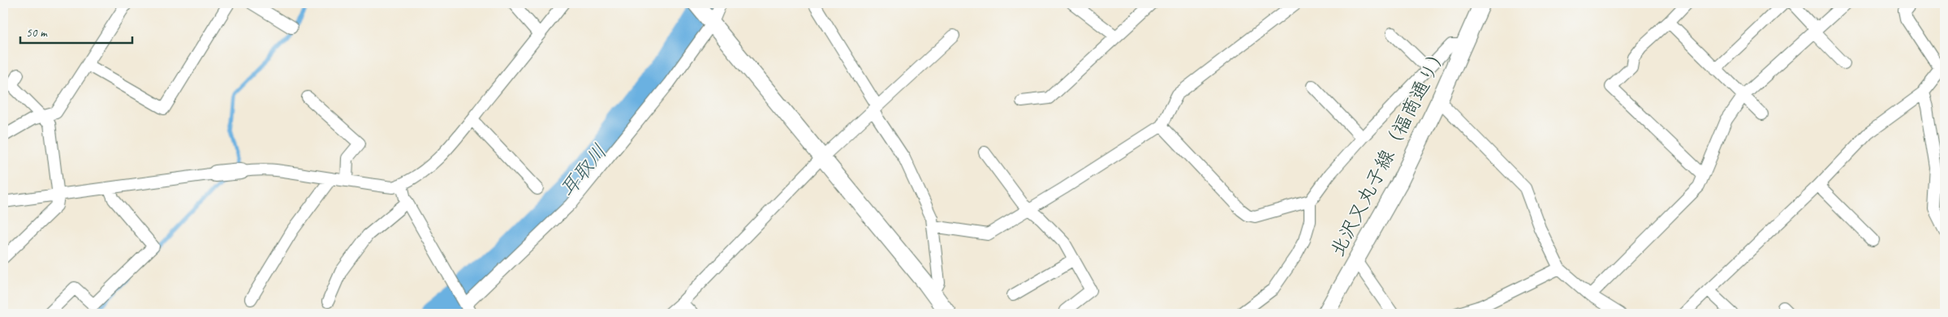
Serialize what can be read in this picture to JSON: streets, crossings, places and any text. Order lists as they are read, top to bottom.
{
  "streets": {
    "street": ["北沢又丸子線（福商通り）"]
  },
  "water": ["耳取川"],
  "scale_bar": "50 m"
}
